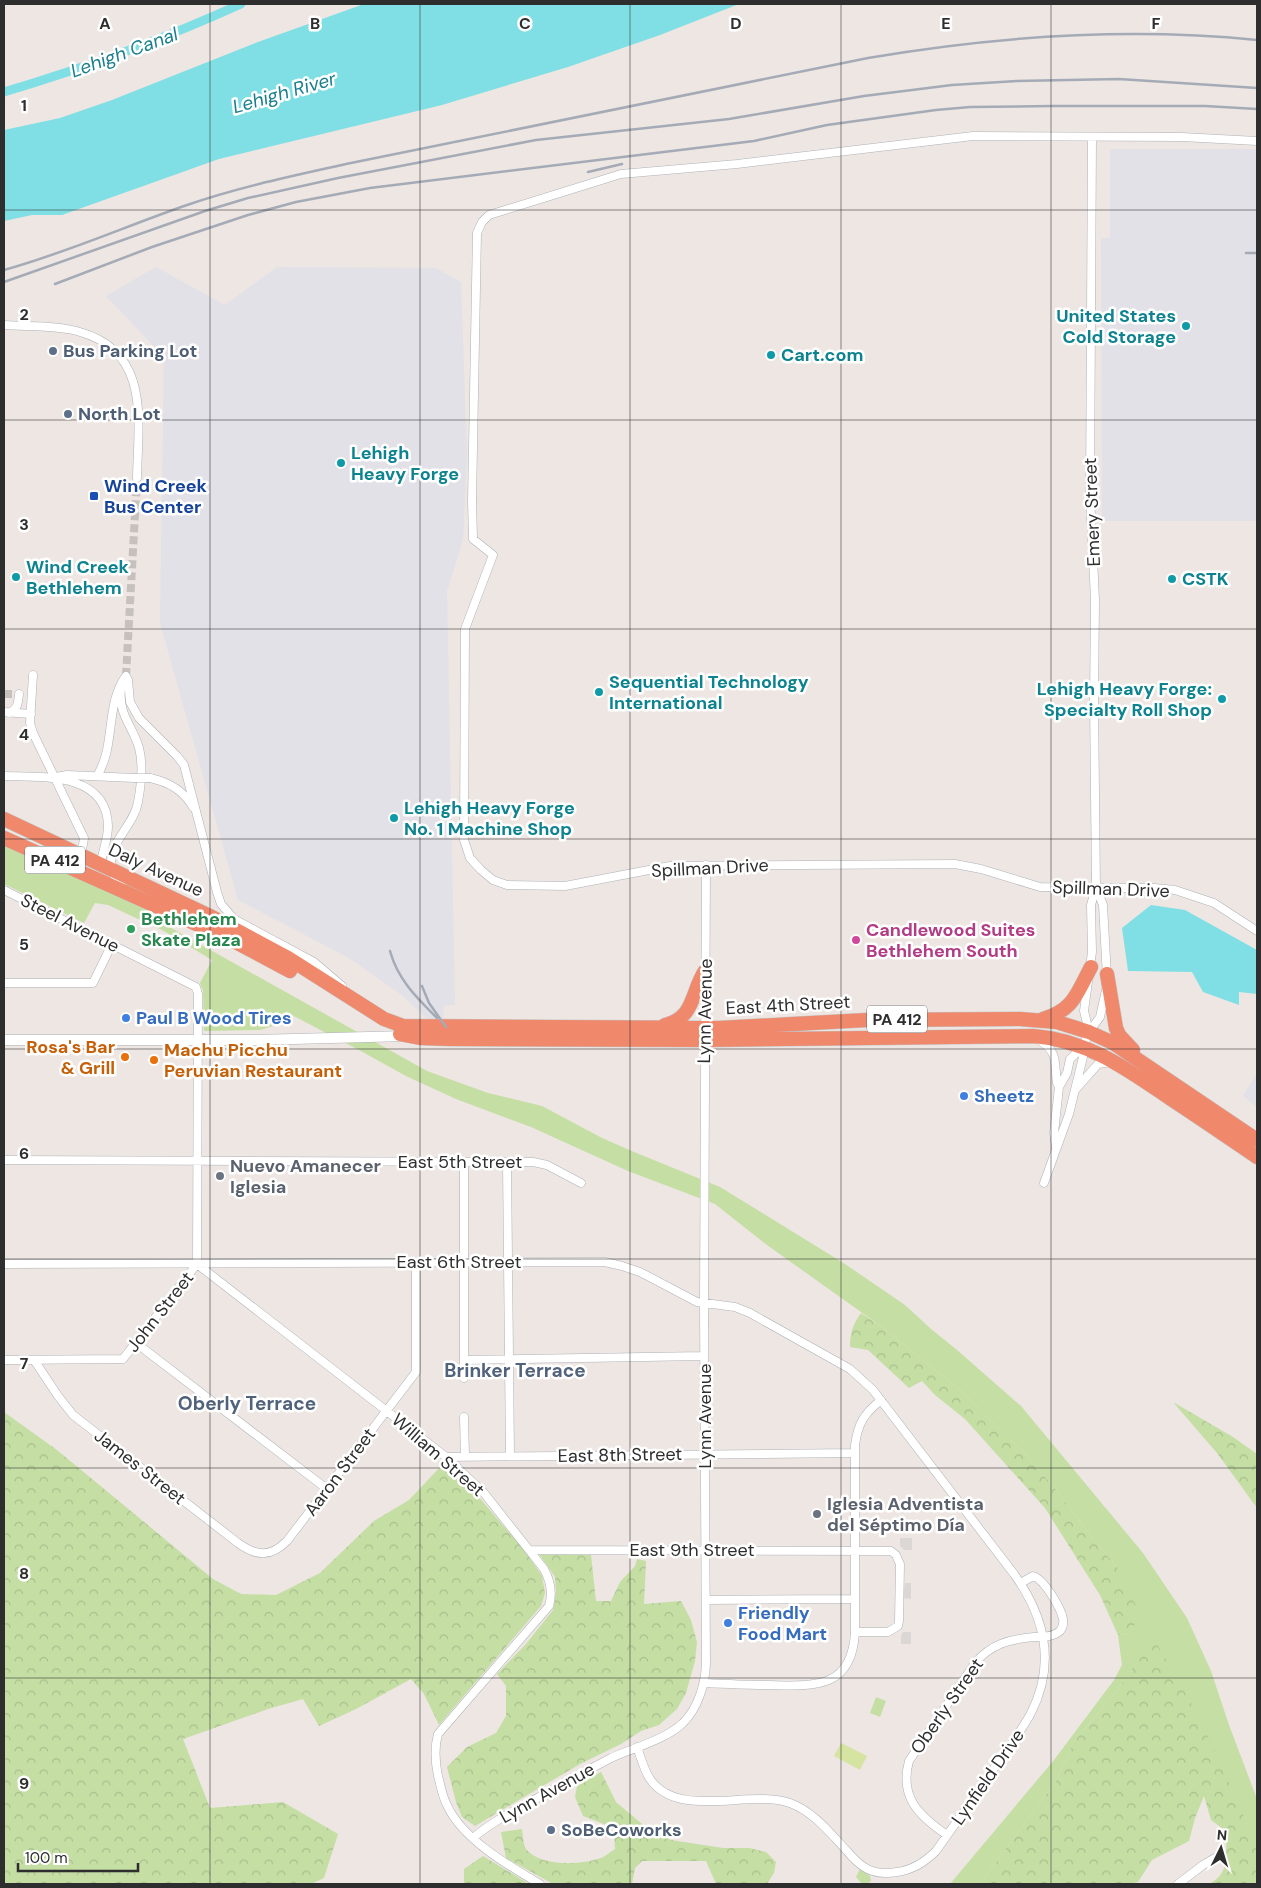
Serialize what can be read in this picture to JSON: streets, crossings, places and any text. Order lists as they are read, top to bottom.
{
  "streets": {
    "highway": ["PA 412", "Daly Avenue", "East 4th Street"],
    "street": [
      "Emery Street",
      "Spillman Drive",
      "Steel Avenue",
      "Lynn Avenue",
      "East 5th Street",
      "East 6th Street",
      "John Street",
      "William Street",
      "East 8th Street",
      "James Street",
      "Aaron Street",
      "East 9th Street",
      "Oberly Street",
      "Lynfield Drive"
    ]
  },
  "crossings": [
    ["Emery Street", "Spillman Drive"],
    ["Emery Street", "East 4th Street"],
    ["Spillman Drive", "Lynn Avenue"],
    ["Daly Avenue", "East 4th Street"],
    ["Steel Avenue", "East 4th Street"],
    ["East 4th Street", "Lynn Avenue"],
    ["Lynn Avenue", "East 6th Street"],
    ["Lynn Avenue", "William Street"],
    ["Lynn Avenue", "East 8th Street"],
    ["Lynn Avenue", "East 9th Street"],
    ["Lynn Avenue", "Lynfield Drive"],
    ["East 6th Street", "John Street"],
    ["East 6th Street", "William Street"],
    ["East 6th Street", "Aaron Street"],
    ["East 6th Street", "Lynfield Drive"],
    ["John Street", "William Street"],
    ["John Street", "James Street"],
    ["William Street", "East 8th Street"],
    ["William Street", "Aaron Street"],
    ["William Street", "East 9th Street"],
    ["James Street", "Aaron Street"],
    ["Oberly Street", "Lynfield Drive"]
  ],
  "districts": ["Brinker Terrace", "Oberly Terrace"],
  "water": ["Lehigh Canal", "Lehigh River"],
  "places": {
    "other": [
      "United States Cold Storage",
      "Bus Parking Lot",
      "Cart.com",
      "North Lot",
      "Lehigh Heavy Forge",
      "Wind Creek Bethlehem",
      "CSTK",
      "Sequential Technology International",
      "Lehigh Heavy Forge: Specialty Roll Shop",
      "Lehigh Heavy Forge No. 1 Machine Shop",
      "Bethlehem Skate Plaza",
      "Candlewood Suites Bethlehem South",
      "Paul B Wood Tires",
      "Rosa's Bar & Grill",
      "Machu Picchu Peruvian Restaurant",
      "Sheetz",
      "Nuevo Amanecer Iglesia",
      "Iglesia Adventista del Séptimo Día",
      "Friendly Food Mart",
      "SoBeCoworks"
    ],
    "transit": ["Wind Creek Bus Center"]
  },
  "scale_bar": "100 m",
  "north": "top",
  "grid": {
    "columns": [
      "A",
      "B",
      "C",
      "D",
      "E",
      "F"
    ],
    "rows": [
      "1",
      "2",
      "3",
      "4",
      "5",
      "6",
      "7",
      "8",
      "9"
    ]
  }
}
